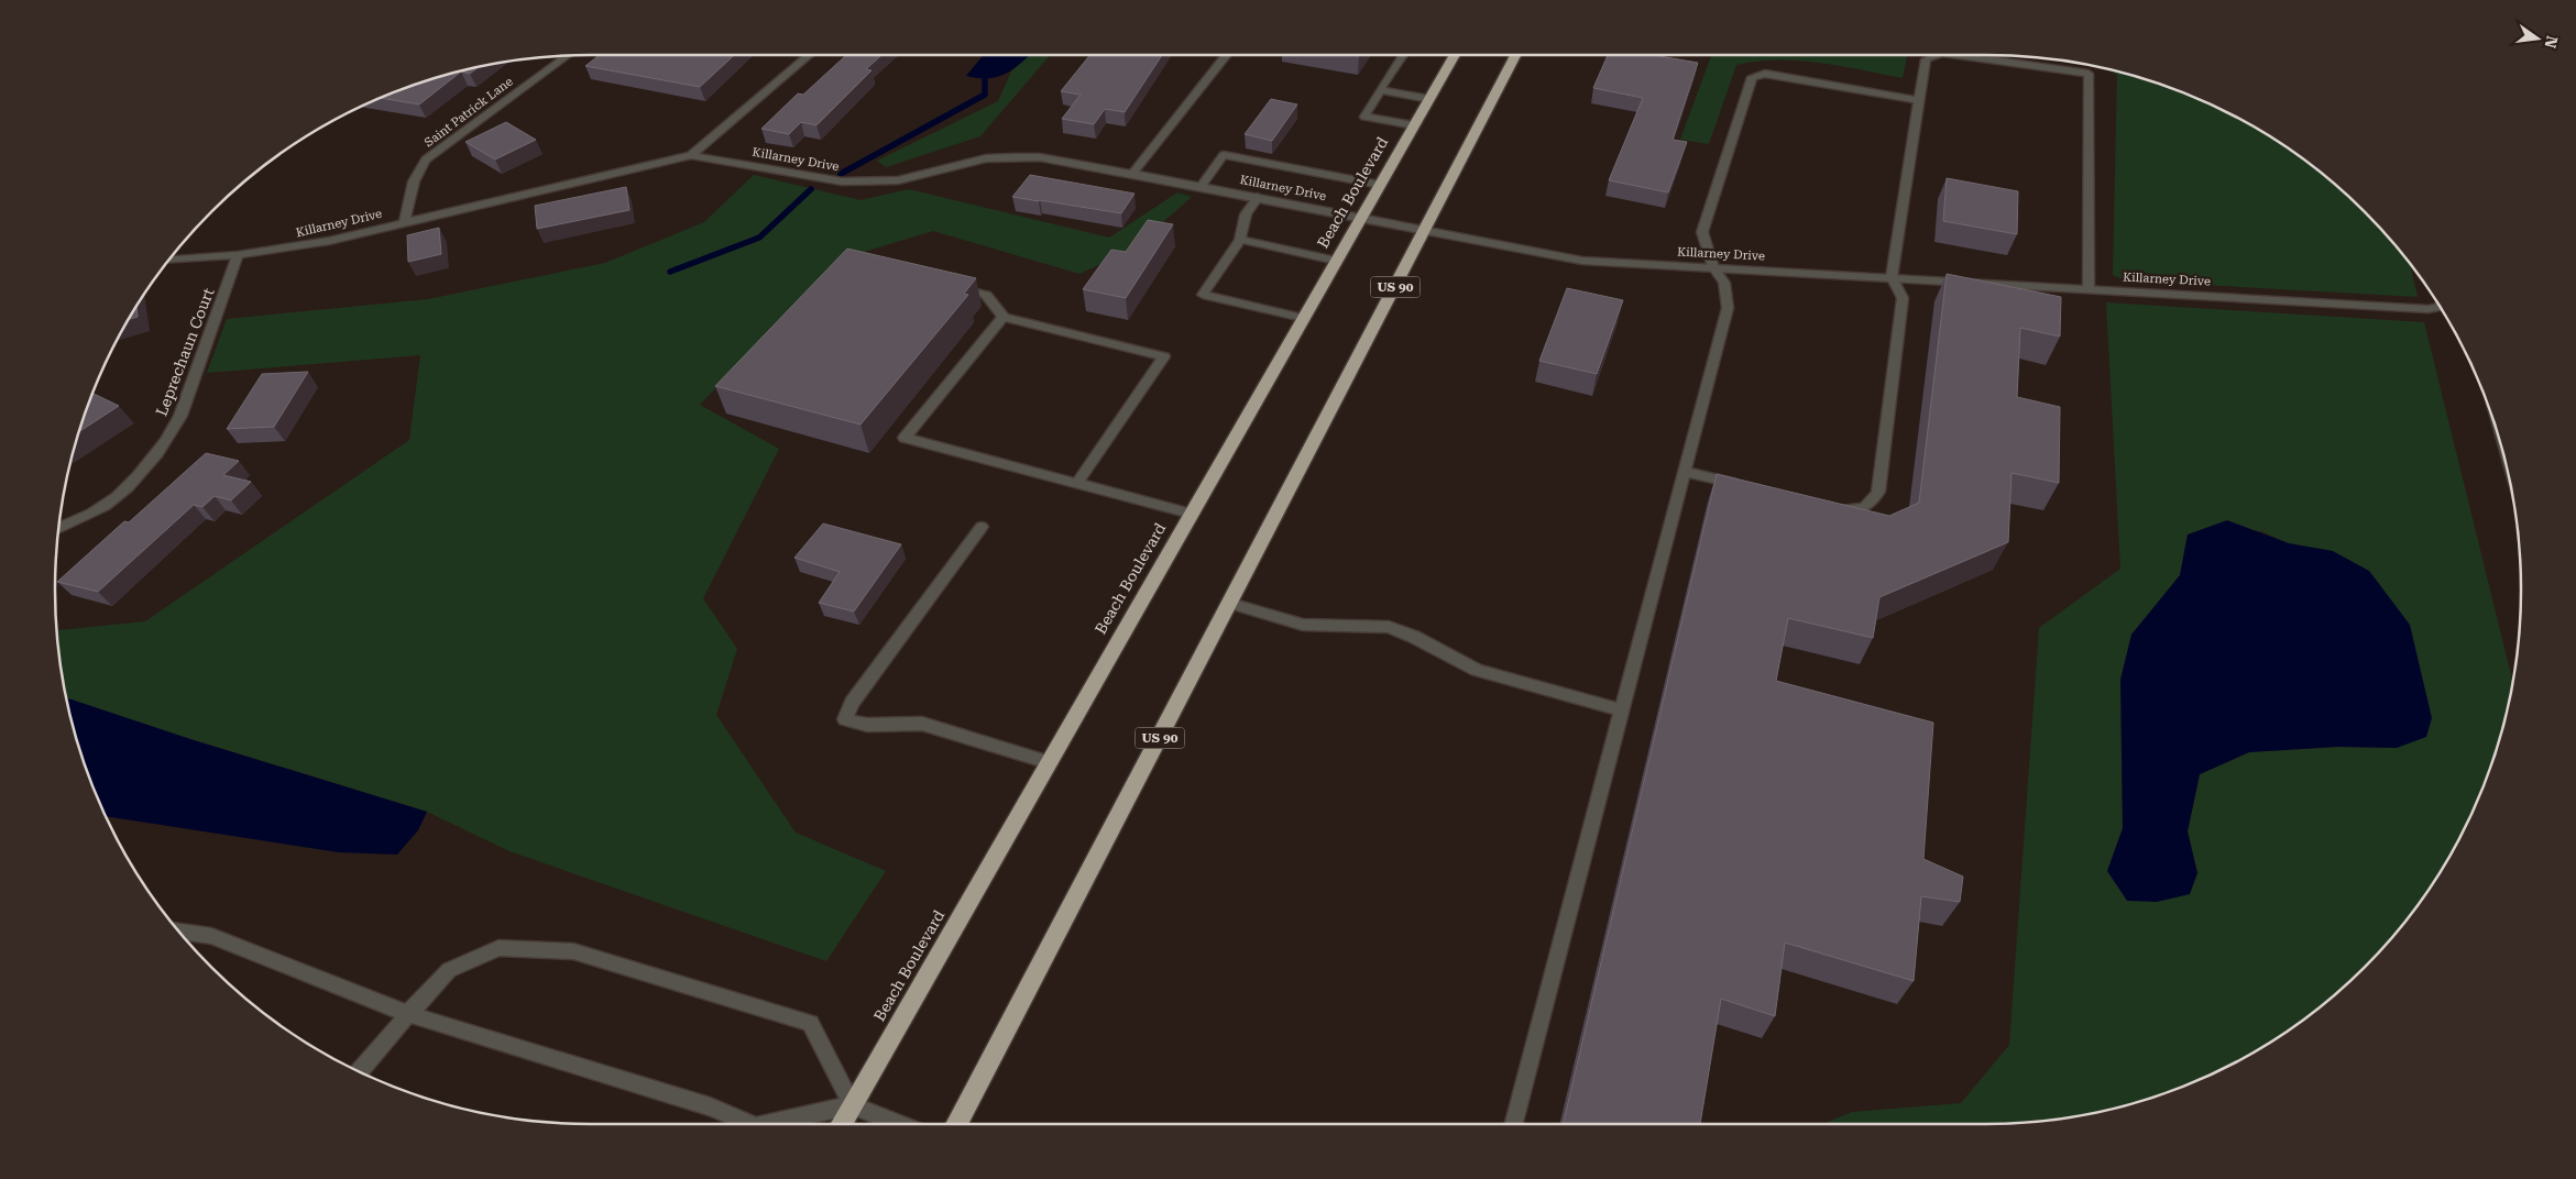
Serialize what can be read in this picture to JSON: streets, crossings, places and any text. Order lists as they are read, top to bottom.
{
  "streets": {
    "highway": ["Beach Boulevard", "US 90"],
    "street": ["Saint Patrick Lane", "Killarney Drive", "Leprechaun Court"]
  },
  "crossings": [
    ["Saint Patrick Lane", "Killarney Drive"],
    ["Killarney Drive", "Beach Boulevard"],
    ["Killarney Drive", "US 90"],
    ["Killarney Drive", "Leprechaun Court"]
  ],
  "north": "right"
}
